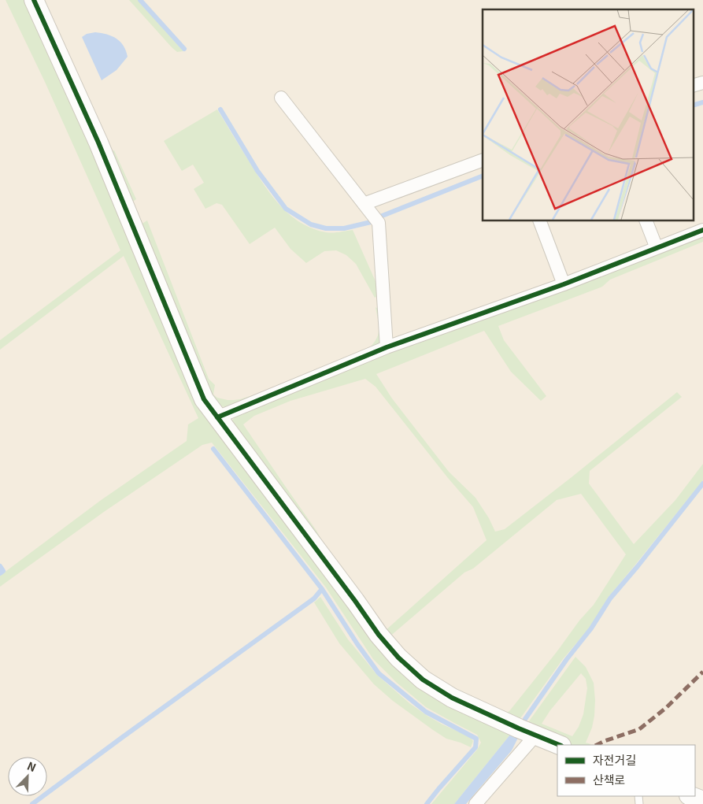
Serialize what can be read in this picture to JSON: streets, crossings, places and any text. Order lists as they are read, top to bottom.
{
  "legend": ["자전거길", "산책로"],
  "north": "top right"
}
